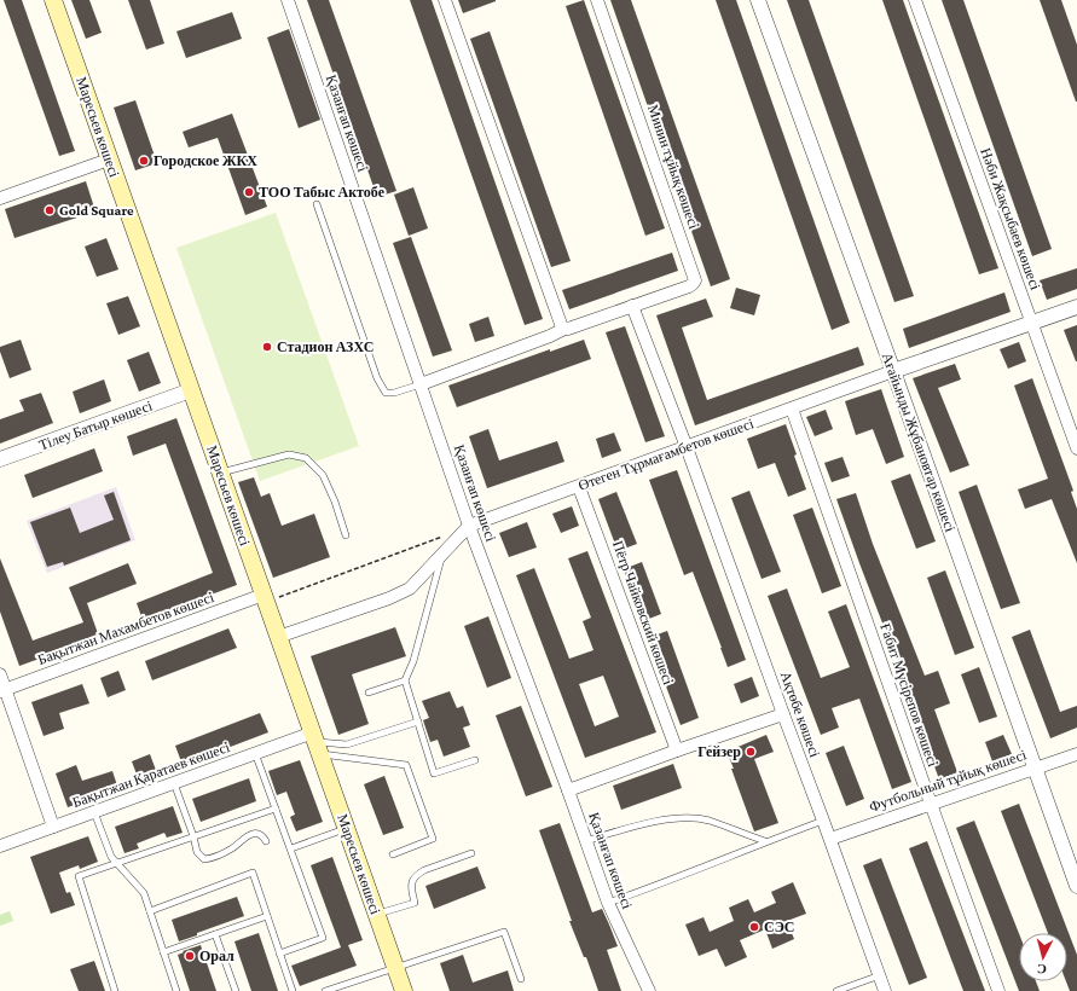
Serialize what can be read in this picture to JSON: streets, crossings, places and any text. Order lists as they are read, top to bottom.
{
  "streets": {
    "main road": ["Маресьев көшесі"],
    "street": [
      "Қазанғап көшесі",
      "Минин тұйық көшесі",
      "Нәби Жақсыбаев көшесі",
      "Тілеу Батыр көшесі",
      "Ағайынды Жұбановтар көшесі",
      "Өтеген Тұрмағамбетов көшесі",
      "Пётр Чайковский көшесі",
      "Бақытжан Махамбетов көшесі",
      "Ғабит Мүсірепов көшесі",
      "Ақтөбе көшесі",
      "Бақытжан Қаратаев көшесі",
      "Футбольный тұйық көшесі"
    ]
  },
  "crossings": [
    ["Қазанғап көшесі", "Минин тұйық көшесі"],
    ["Қазанғап көшесі", "Өтеген Тұрмағамбетов көшесі"],
    ["Маресьев көшесі", "Тілеу Батыр көшесі"],
    ["Маресьев көшесі", "Өтеген Тұрмағамбетов көшесі"],
    ["Маресьев көшесі", "Бақытжан Махамбетов көшесі"],
    ["Маресьев көшесі", "Бақытжан Қаратаев көшесі"],
    ["Нәби Жақсыбаев көшесі", "Өтеген Тұрмағамбетов көшесі"],
    ["Ағайынды Жұбановтар көшесі", "Өтеген Тұрмағамбетов көшесі"],
    ["Ағайынды Жұбановтар көшесі", "Футбольный тұйық көшесі"],
    ["Өтеген Тұрмағамбетов көшесі", "Пётр Чайковский көшесі"],
    ["Өтеген Тұрмағамбетов көшесі", "Ғабит Мүсірепов көшесі"],
    ["Өтеген Тұрмағамбетов көшесі", "Ақтөбе көшесі"],
    ["Ғабит Мүсірепов көшесі", "Футбольный тұйық көшесі"],
    ["Ақтөбе көшесі", "Футбольный тұйық көшесі"]
  ],
  "places": [
    "Городское ЖКХ",
    "ТОО Табыс Актобе",
    "Gold Square",
    "Стадион АЗХС",
    "Гейзер",
    "СЭС",
    "Орал"
  ],
  "north": "bottom"
}
